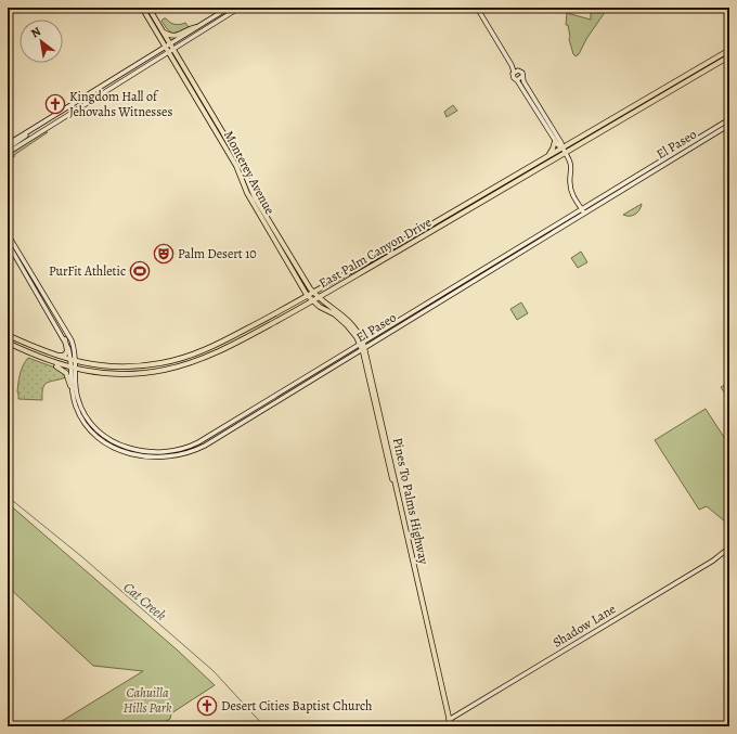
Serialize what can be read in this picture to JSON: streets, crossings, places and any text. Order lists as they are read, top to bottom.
{
  "streets": {
    "main road": ["Monterey Avenue", "East Palm Canyon Drive", "Pines To Palms Highway"],
    "street": ["El Paseo", "Shadow Lane"]
  },
  "crossings": [
    ["El Paseo", "East Palm Canyon Drive"],
    ["El Paseo", "Pines To Palms Highway"],
    ["Monterey Avenue", "East Palm Canyon Drive"],
    ["Monterey Avenue", "Pines To Palms Highway"],
    ["East Palm Canyon Drive", "Pines To Palms Highway"],
    ["Pines To Palms Highway", "Shadow Lane"]
  ],
  "water": ["Cat Creek"],
  "parks": ["Cahuilla Hills Park"],
  "places": {
    "church": ["Kingdom Hall of Jehovahs Witnesses", "Desert Cities Baptist Church"],
    "theatre": ["Palm Desert 10"],
    "sports": ["PurFit Athletic"]
  },
  "north": "top left"
}
